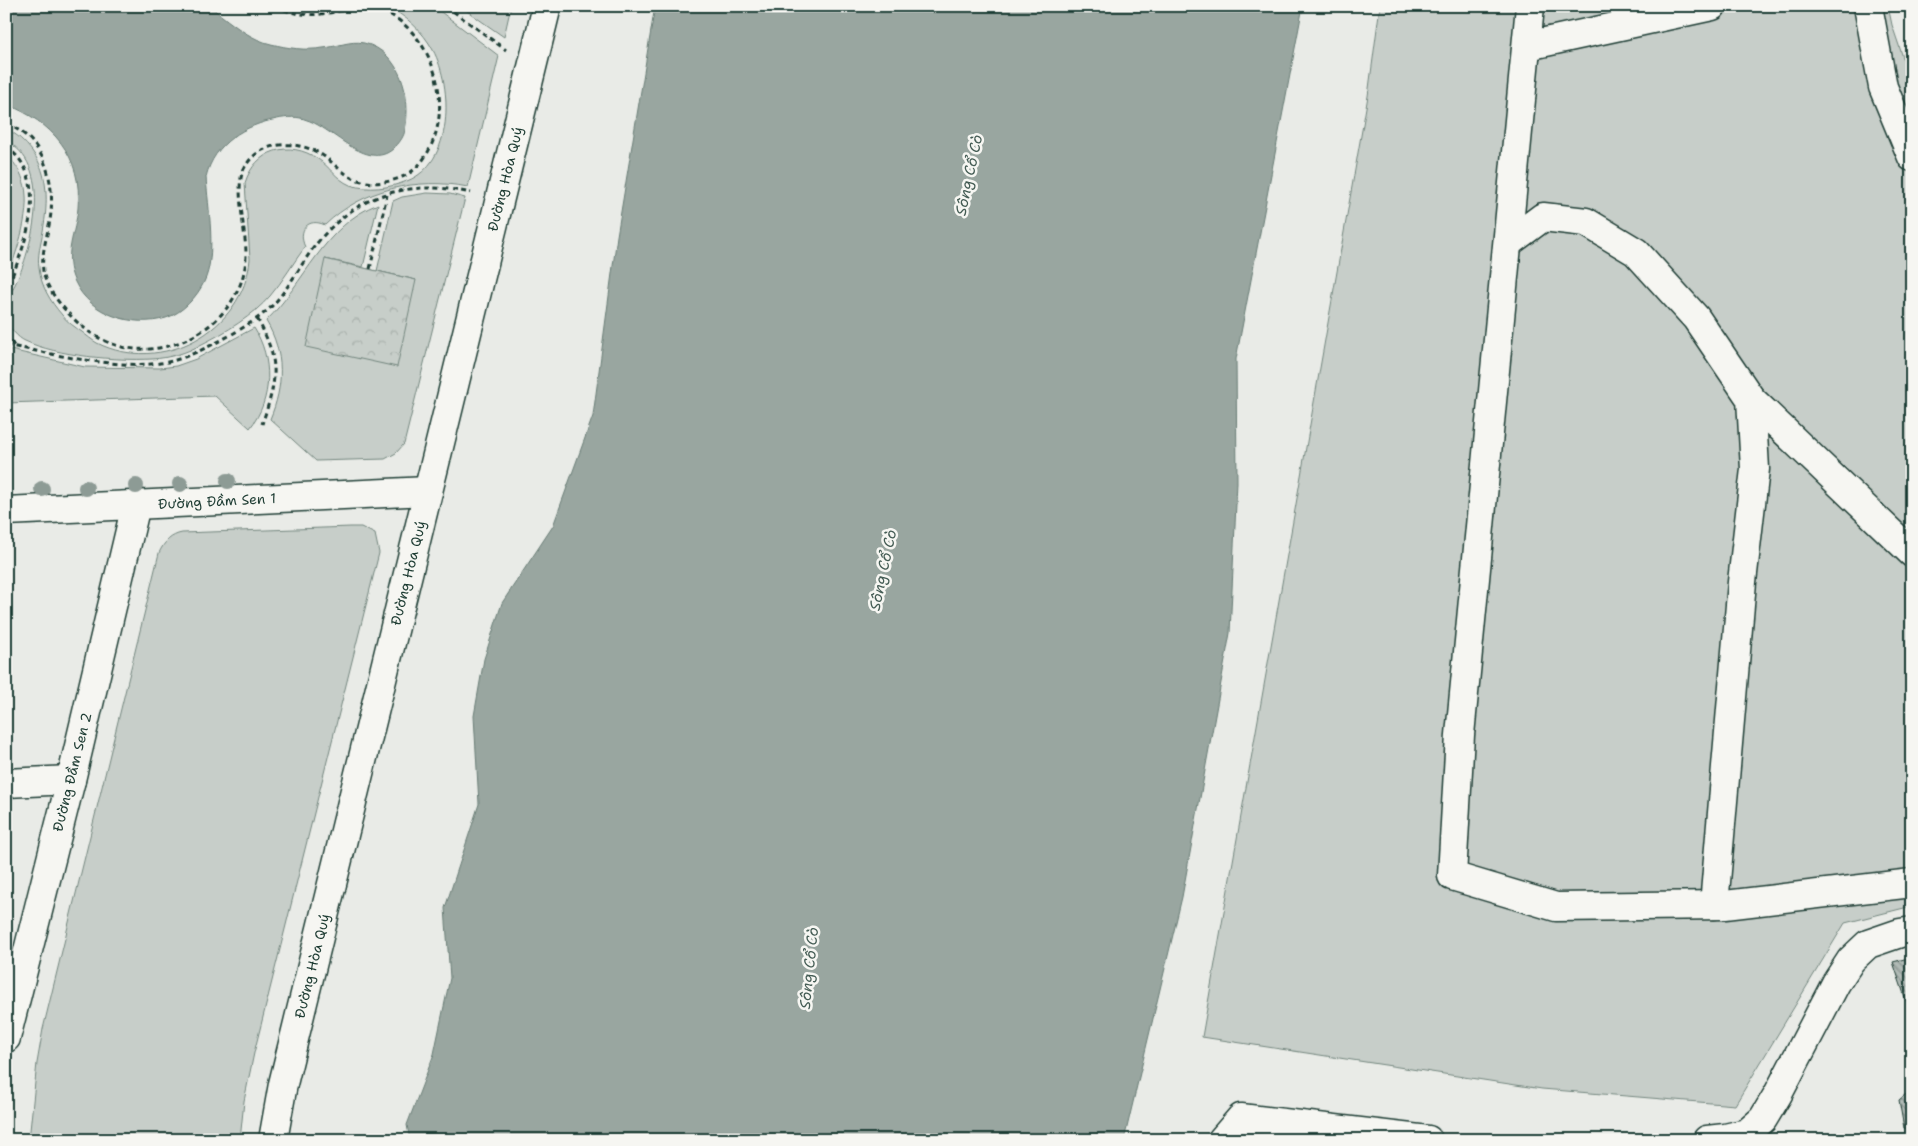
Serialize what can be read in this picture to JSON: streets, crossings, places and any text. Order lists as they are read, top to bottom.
{
  "streets": {
    "street": ["Đường Hòa Quý", "Đường Đầm Sen 1", "Đường Đầm Sen 2"]
  },
  "crossings": [
    ["Đường Hòa Quý", "Đường Đầm Sen 1"],
    ["Đường Đầm Sen 1", "Đường Đầm Sen 2"]
  ],
  "water": ["Sông Cổ Cò"]
}
